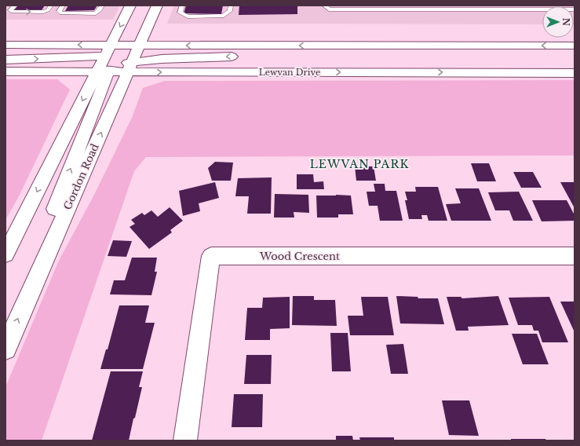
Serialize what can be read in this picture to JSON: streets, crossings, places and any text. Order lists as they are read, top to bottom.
{
  "streets": {
    "main road": ["Lewvan Drive", "Gordon Road", "Wood Crescent"]
  },
  "crossings": [
    ["Lewvan Drive", "Gordon Road"]
  ],
  "districts": ["LEWVAN PARK"],
  "north": "right"
}
